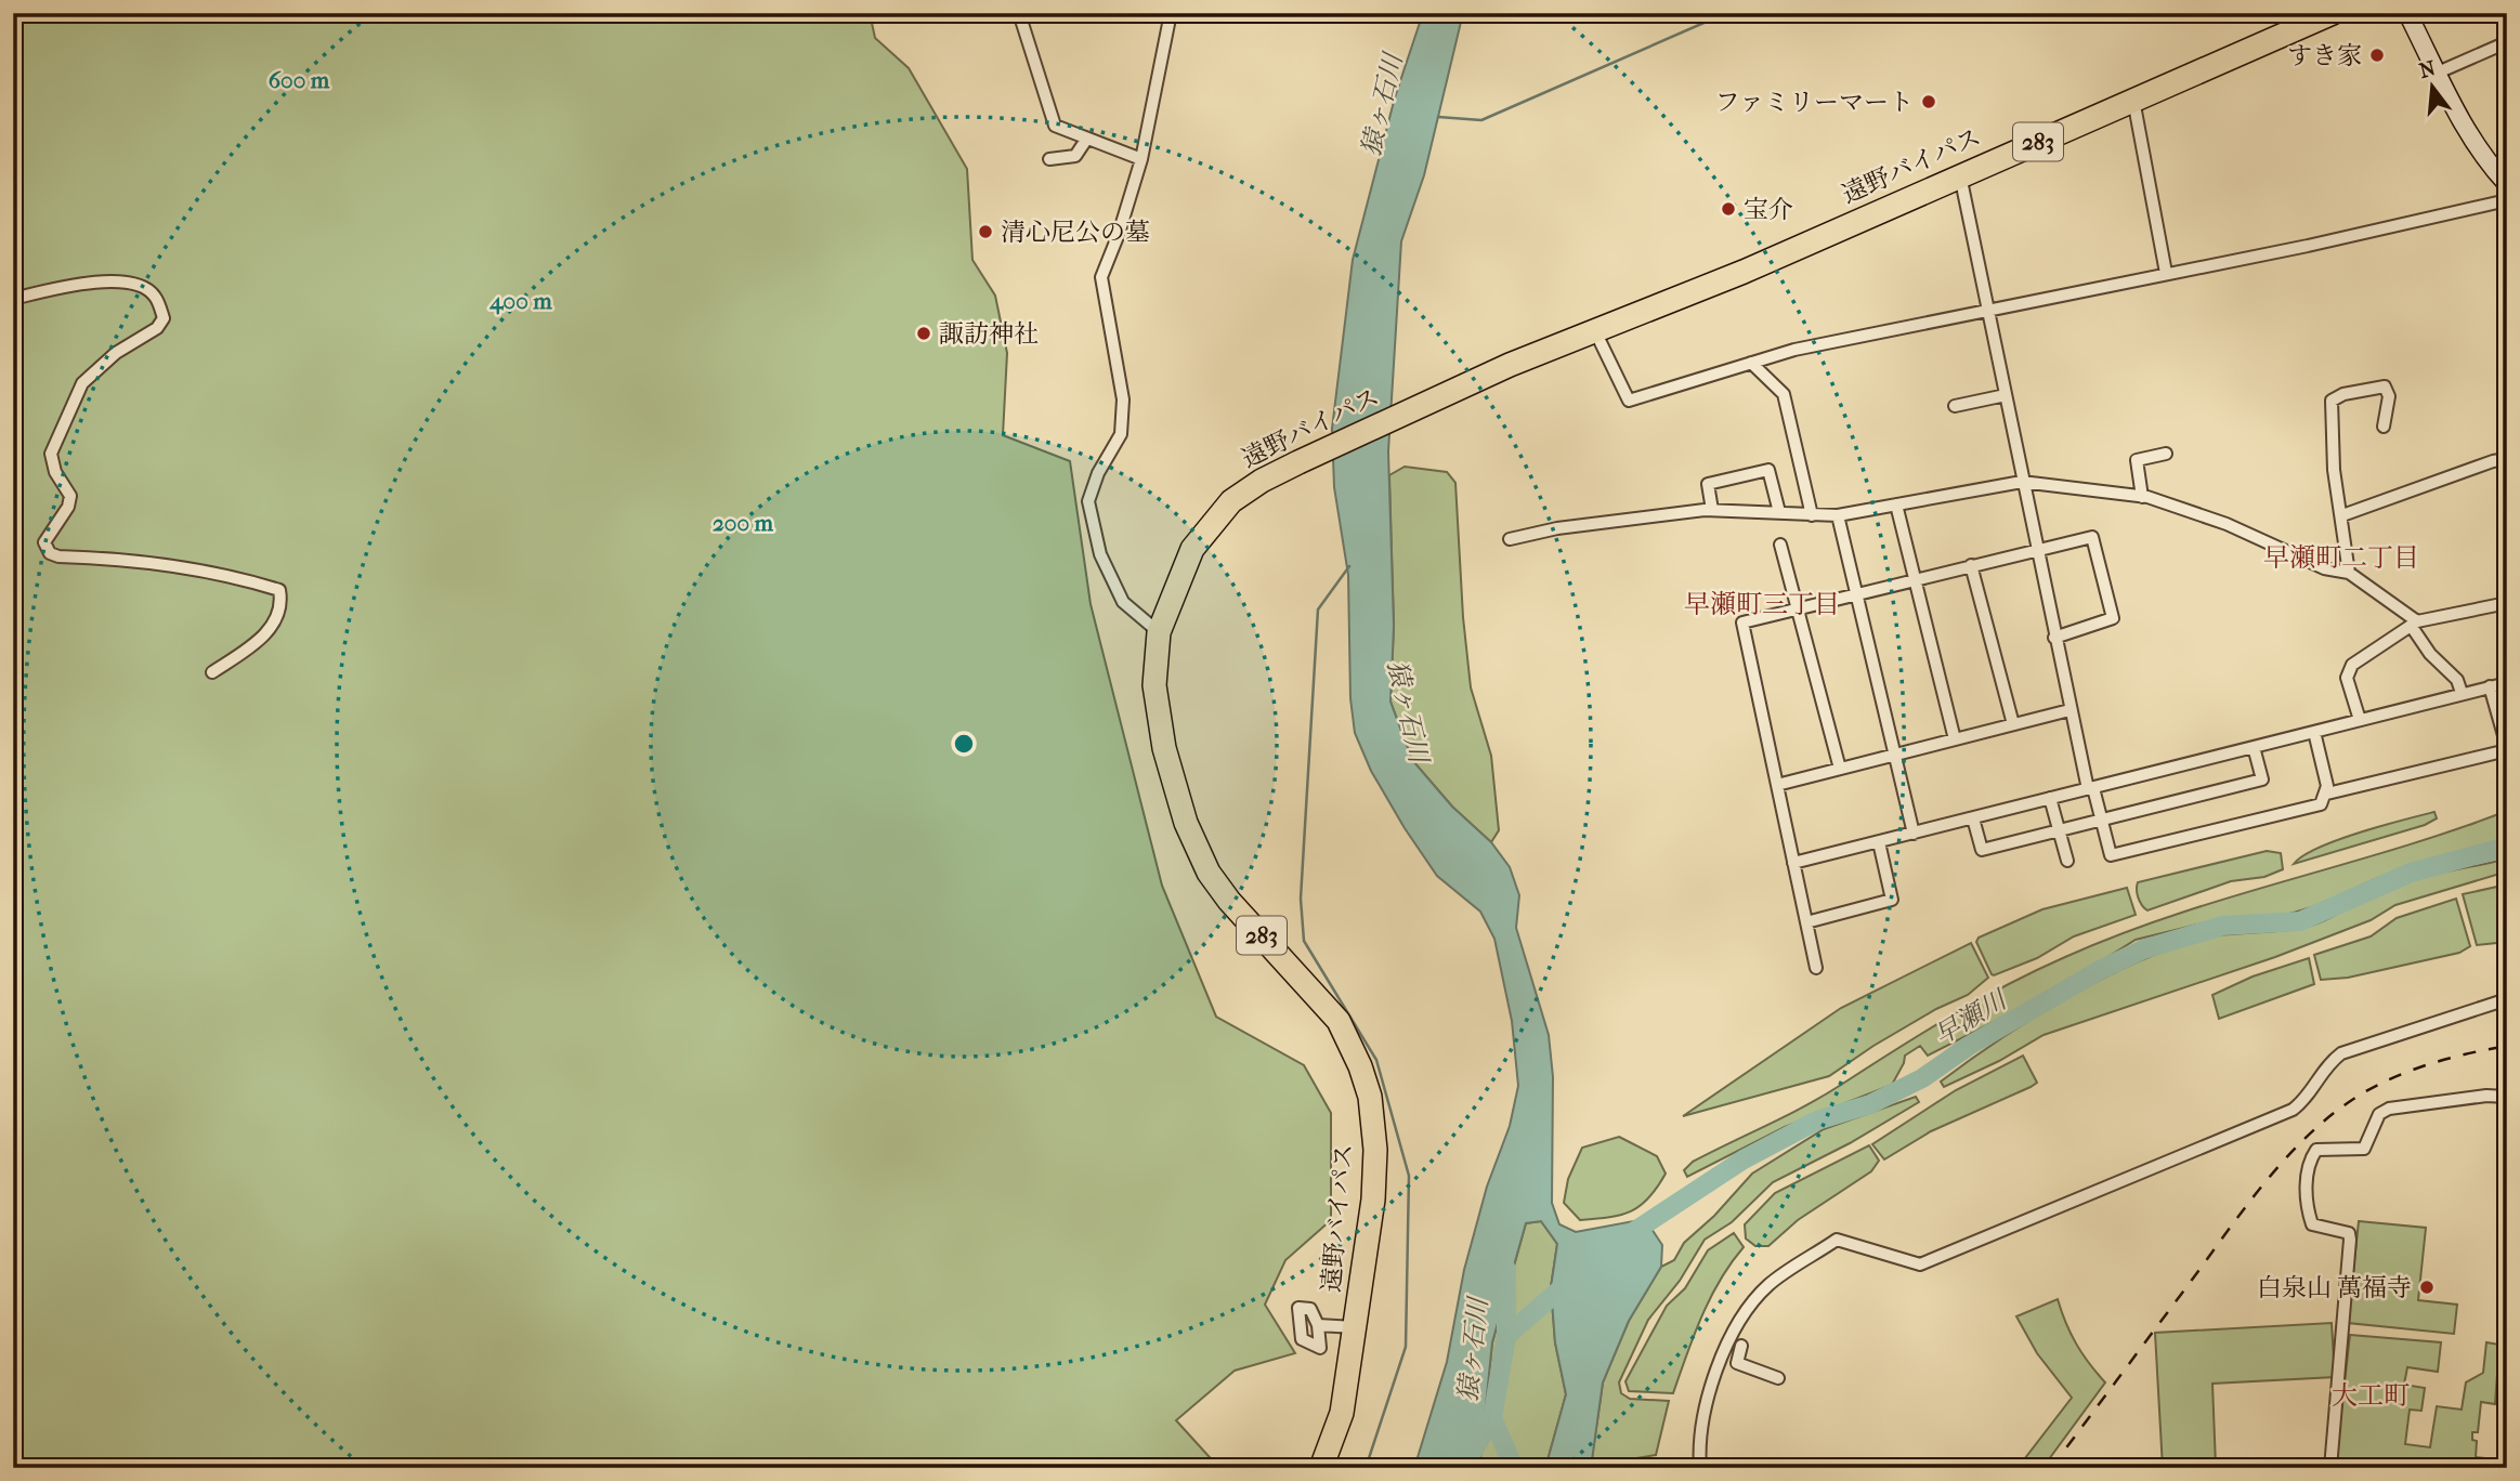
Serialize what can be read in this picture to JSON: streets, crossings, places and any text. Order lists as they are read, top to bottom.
{
  "streets": {
    "highway": ["283", "遠野バイパス"]
  },
  "districts": ["早瀬町二丁目", "早瀬町三丁目", "大工町"],
  "water": ["猿ヶ石川", "早瀬川"],
  "places": [
    "すき家",
    "ファミリーマート",
    "宝介",
    "清心尼公の墓",
    "諏訪神社",
    "白泉山 萬福寺"
  ],
  "north": "top",
  "rings": ["600 m", "400 m", "200 m"]
}
